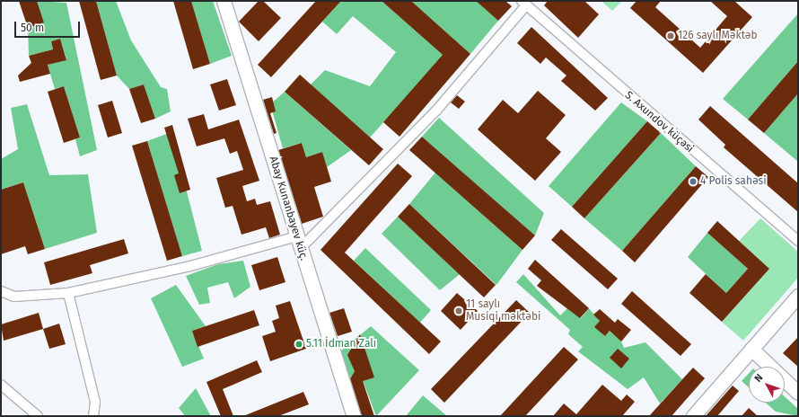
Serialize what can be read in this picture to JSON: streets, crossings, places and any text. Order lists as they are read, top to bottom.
{
  "streets": {
    "street": ["S. Axundov küçəsi", "Abay Kunanbayev küç."]
  },
  "places": [
    "126 saylı Məktəb",
    "4 Polis sahəsi",
    "11 saylı Musiqi məktəbi",
    "5.11 İdman Zalı"
  ],
  "scale_bar": "50 m",
  "north": "top left"
}
